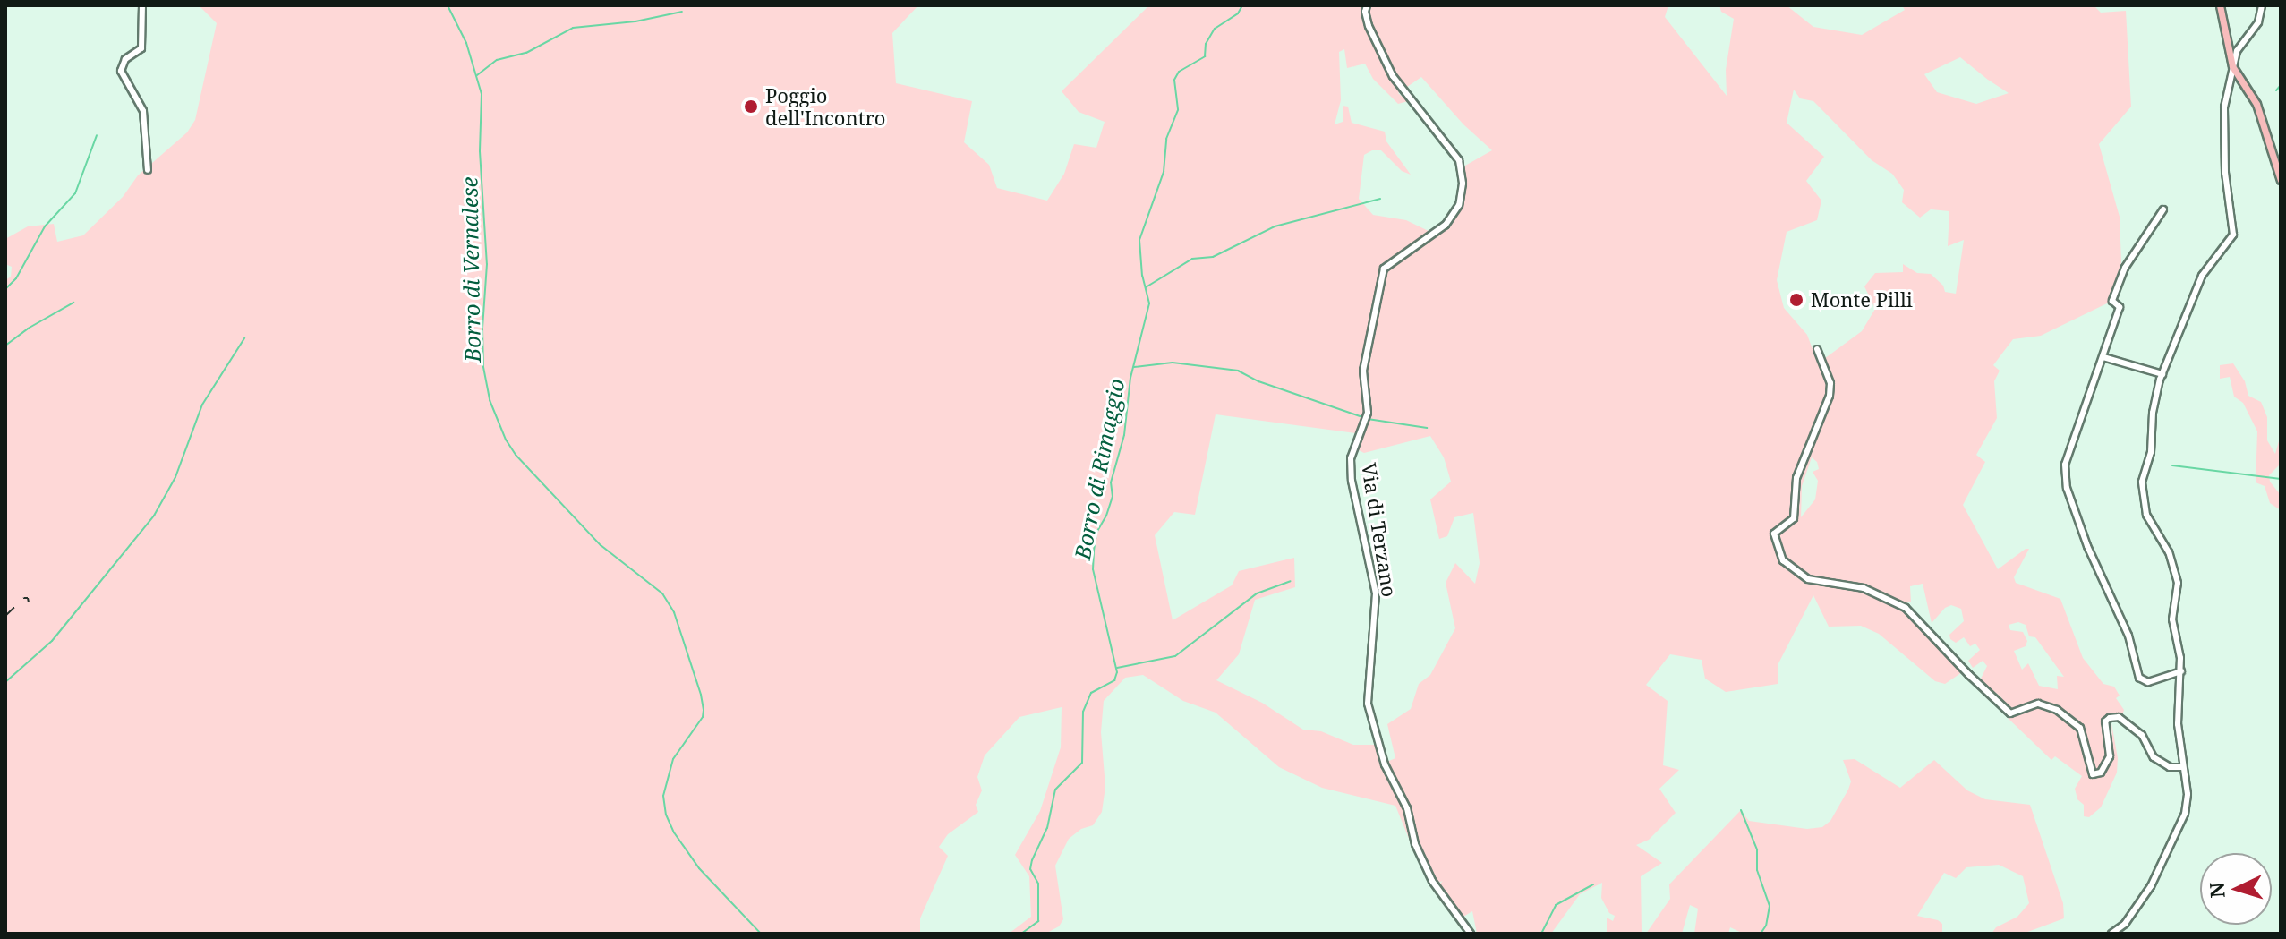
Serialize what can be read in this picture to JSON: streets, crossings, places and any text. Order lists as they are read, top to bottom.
{
  "streets": {
    "street": ["Via di Terzano"]
  },
  "water": ["Borro di Vernalese", "Borro di Rimaggio"],
  "places": ["Poggio dell'Incontro", "Monte Pilli"],
  "north": "left"
}
